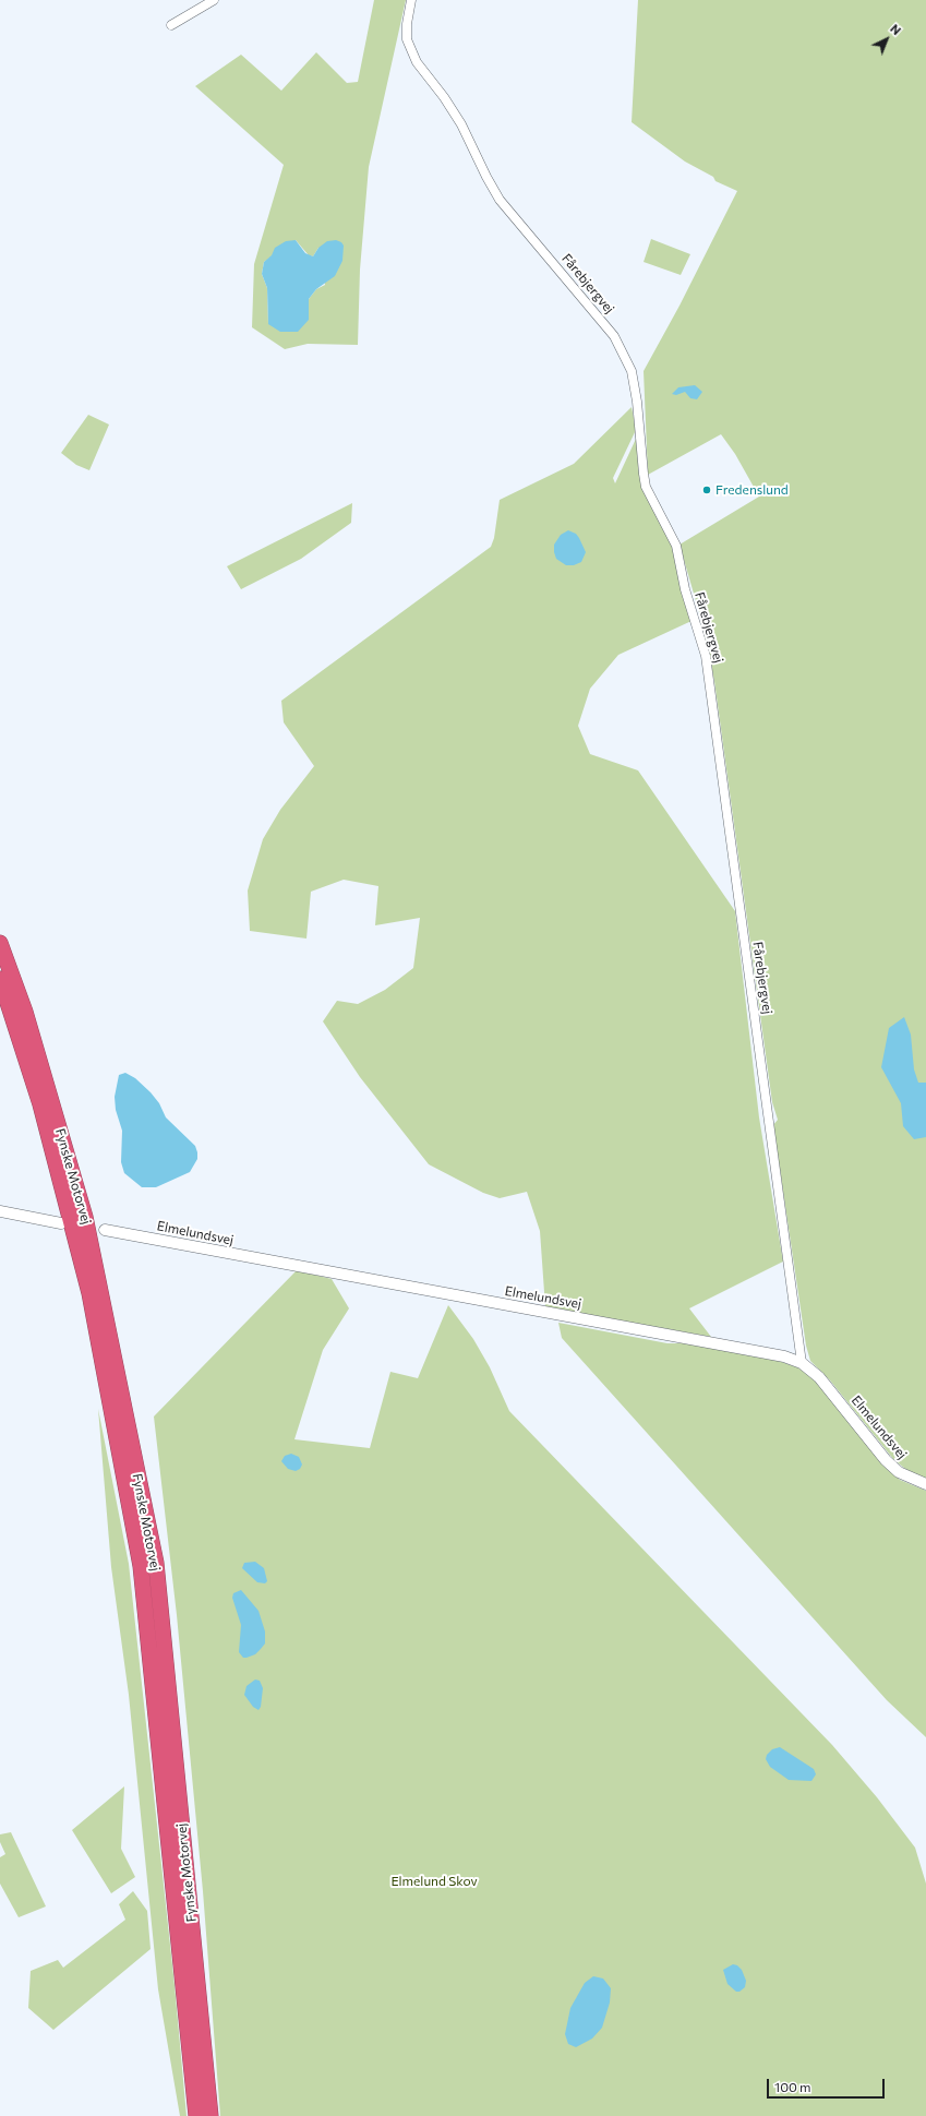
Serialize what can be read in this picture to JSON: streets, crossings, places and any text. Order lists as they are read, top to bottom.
{
  "streets": {
    "highway": ["Fynske Motorvej"],
    "street": ["Fårebjergvej", "Elmelundsvej"]
  },
  "crossings": [
    ["Fårebjergvej", "Elmelundsvej"]
  ],
  "parks": ["Elmelund Skov"],
  "places": ["Fredenslund"],
  "scale_bar": "100 m",
  "north": "top right"
}
